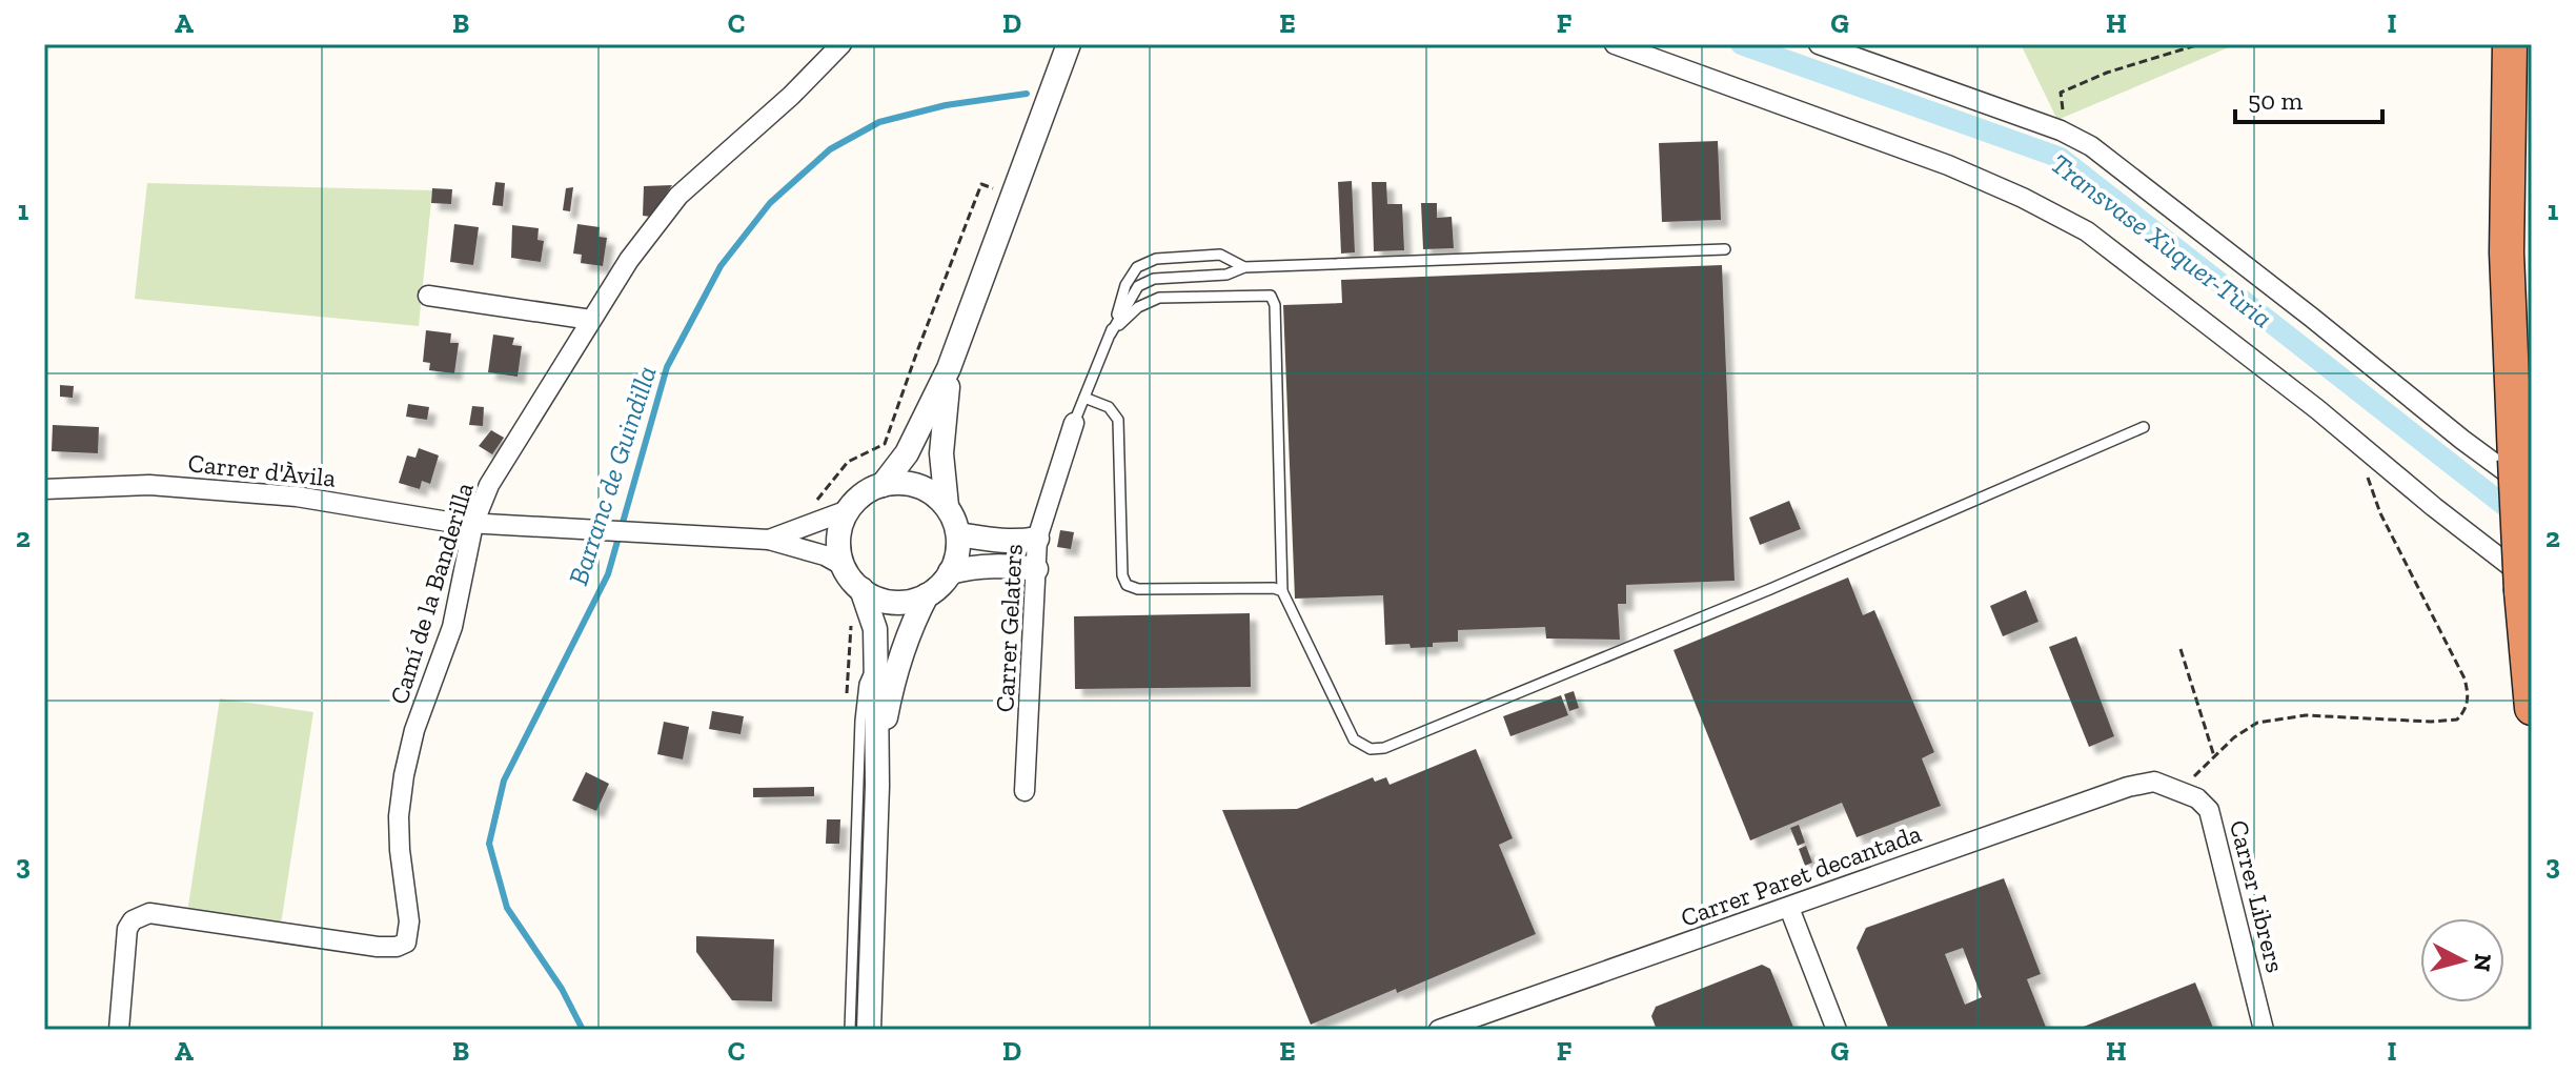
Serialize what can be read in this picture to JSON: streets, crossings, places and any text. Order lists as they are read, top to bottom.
{
  "streets": {
    "street": [
      "Carrer d'Àvila",
      "Camí de la Banderilla",
      "Carrer Gelaters",
      "Carrer Paret decantada",
      "Carrer Librers"
    ]
  },
  "crossings": [
    ["Carrer d'Àvila", "Camí de la Banderilla"],
    ["Carrer Paret decantada", "Carrer Librers"]
  ],
  "water": ["Transvase Xùquer-Tùria", "Barranc de Guindilla"],
  "scale_bar": "50 m",
  "north": "right",
  "grid": {
    "columns": [
      "A",
      "B",
      "C",
      "D",
      "E",
      "F",
      "G",
      "H",
      "I"
    ],
    "rows": ["1", "2", "3"]
  }
}
